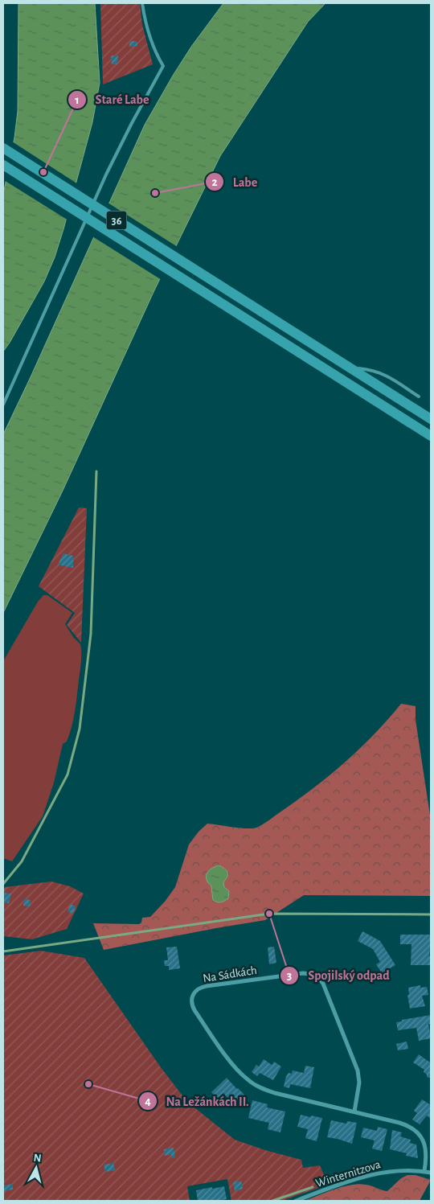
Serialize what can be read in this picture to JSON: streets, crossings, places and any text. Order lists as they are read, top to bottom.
{
  "streets": {
    "main road": ["36"],
    "street": ["Na Sádkách", "Winternitzova"]
  },
  "crossings": [
    ["Na Sádkách", "Winternitzova"]
  ],
  "places": [
    "Staré Labe",
    "Labe",
    "Spojilský odpad",
    "Na Ležánkách II."
  ],
  "north": "top"
}
